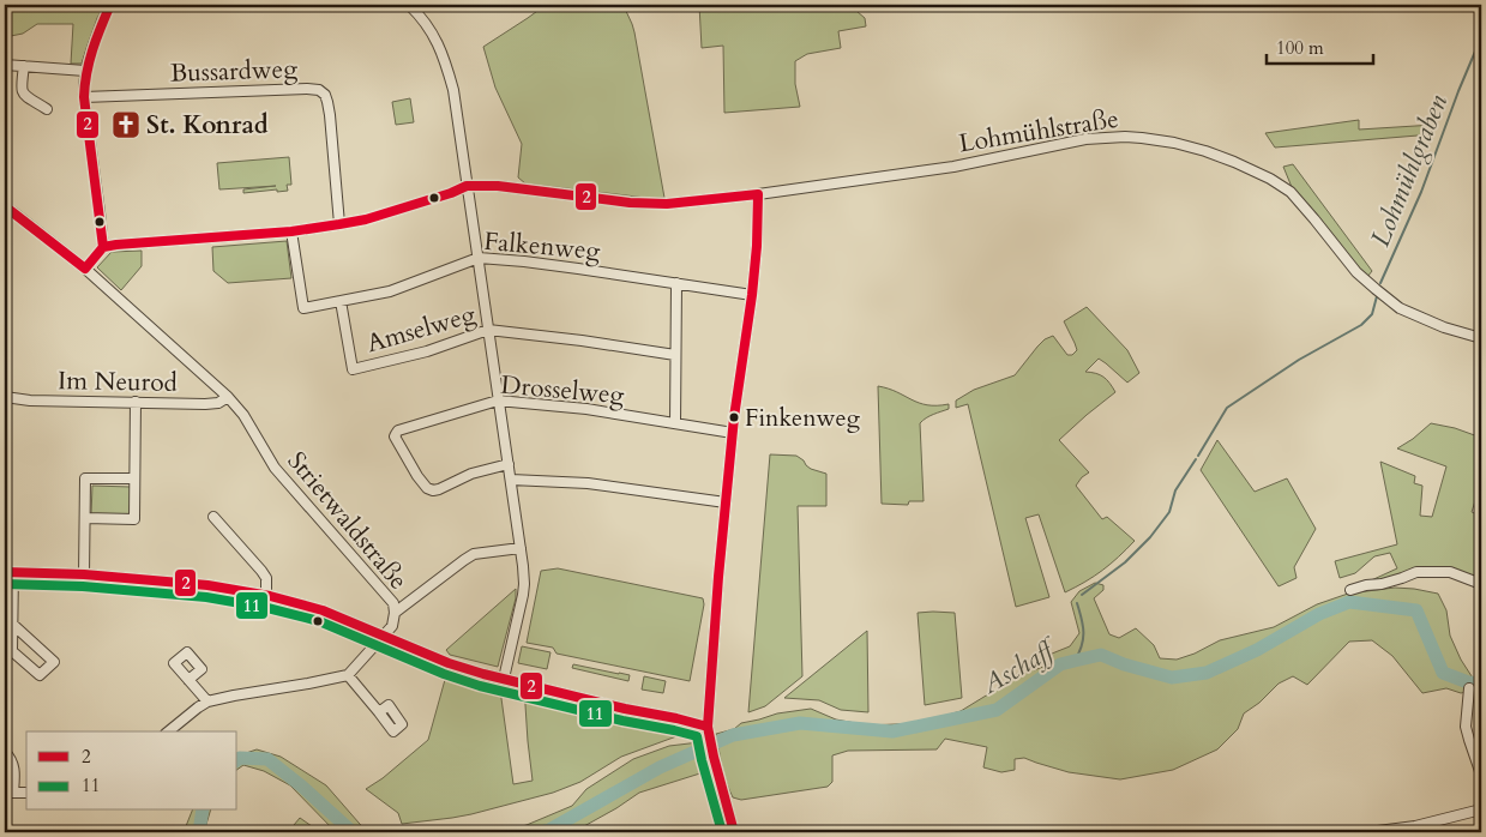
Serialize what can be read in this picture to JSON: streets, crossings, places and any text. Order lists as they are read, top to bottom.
{
  "streets": {
    "street": [
      "Bussardweg",
      "Lohmühlstraße",
      "Falkenweg",
      "Amselweg",
      "Im Neurod",
      "Drosselweg",
      "Strietwaldstraße"
    ]
  },
  "crossings": [
    ["Falkenweg", "Amselweg"],
    ["Im Neurod", "Strietwaldstraße"]
  ],
  "water": ["Lohmühlgraben", "Aschaff"],
  "places": {
    "church": ["St. Konrad"],
    "other": ["Finkenweg"]
  },
  "lines": ["transit line 2", "transit line 11"],
  "legend": ["2", "11"],
  "scale_bar": "100 m"
}
